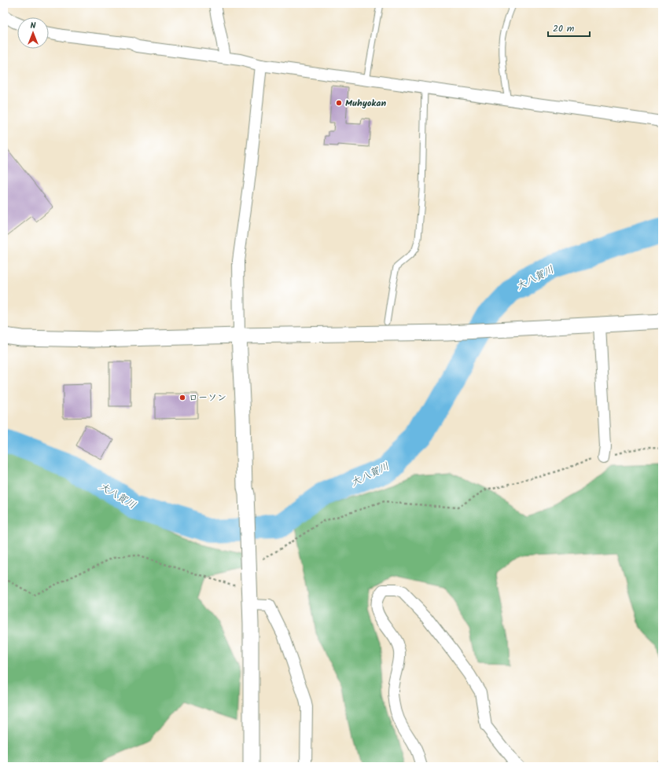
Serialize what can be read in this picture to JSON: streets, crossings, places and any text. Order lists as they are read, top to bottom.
{
  "water": ["大八賀川"],
  "places": ["Muhyokan", "ローソン"],
  "scale_bar": "20 m",
  "north": "top"
}
